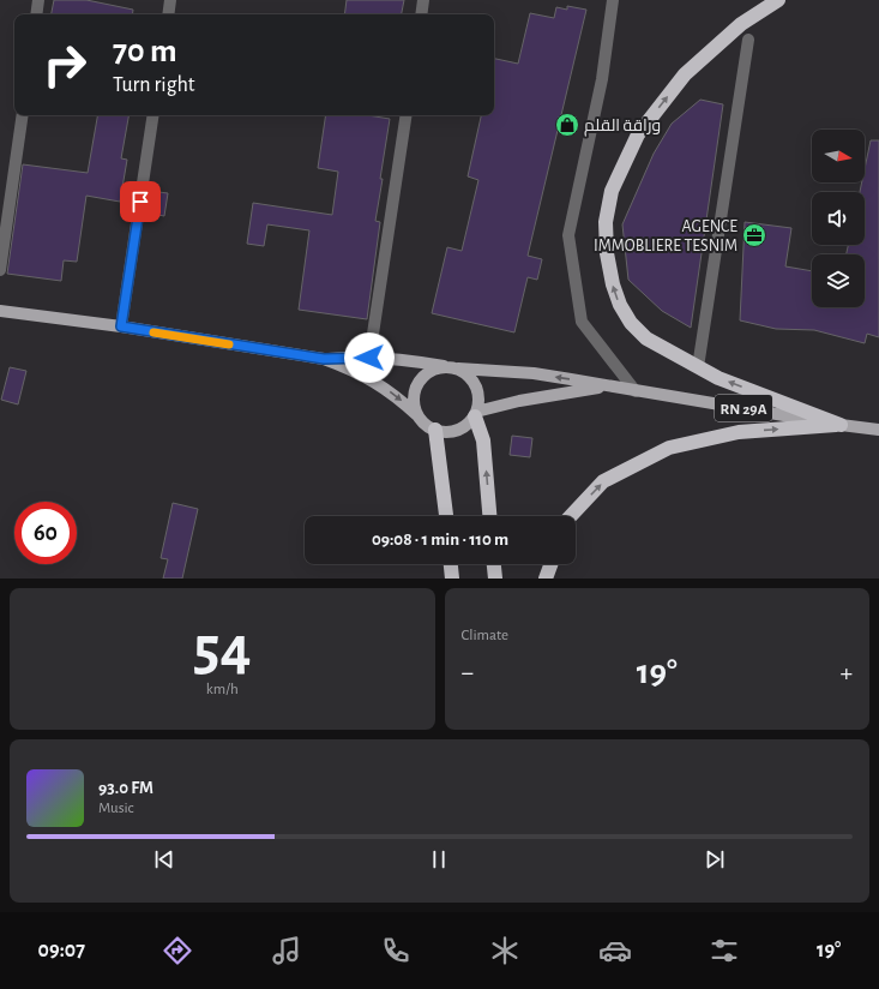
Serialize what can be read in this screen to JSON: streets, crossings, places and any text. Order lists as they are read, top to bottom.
{
  "streets": {
    "main road": ["RN 29A"]
  },
  "places": {
    "shop": ["وراقة القلم"],
    "office": ["AGENCE IMMOBLIERE TESNIM"]
  },
  "north": "right",
  "page": {
    "turn": ["70 m", "Turn right"],
    "limit": "60",
    "trip": "09:08 · 1 min · 110 m",
    "tile": [
      ["54", "km/h"],
      "Climate"
    ],
    "heat": ["−", "19°", "+"],
    "song": ["93.0 FM", "Music"],
    "tabs": ["09:07", "19°"]
  }
}
